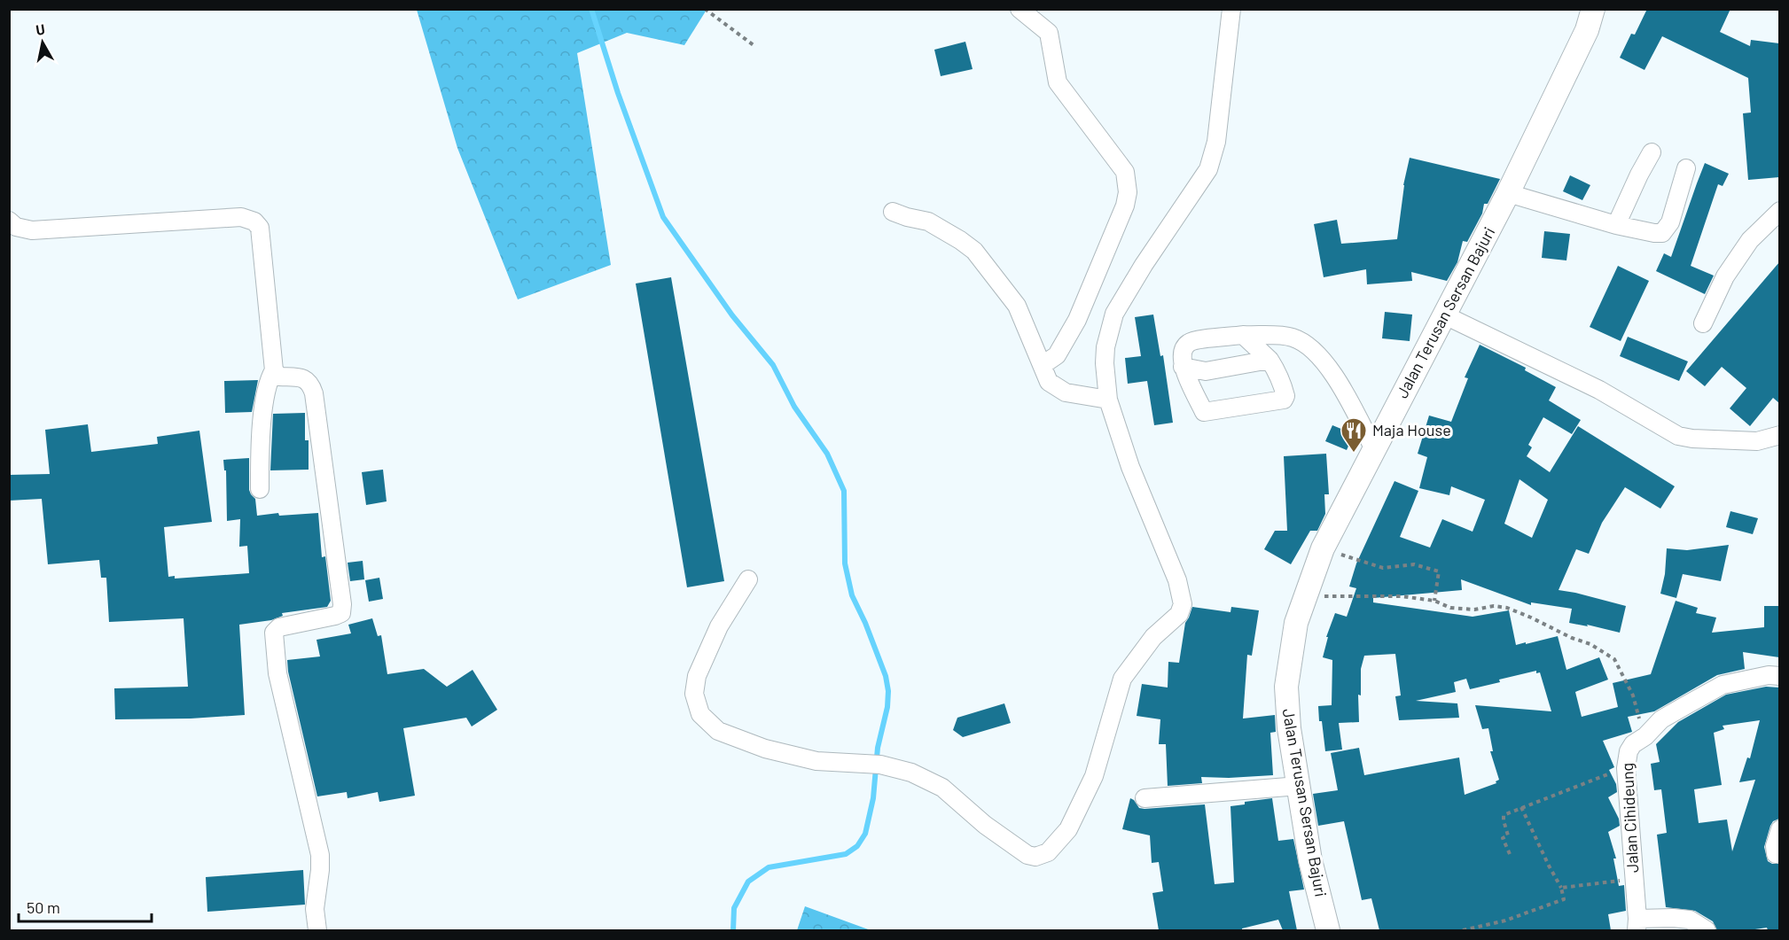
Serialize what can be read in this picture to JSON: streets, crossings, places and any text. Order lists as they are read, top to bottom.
{
  "streets": {
    "main road": ["Jalan Terusan Sersan Bajuri"],
    "street": ["Jalan Cihideung"]
  },
  "places": {
    "restaurant": ["Maja House"]
  },
  "scale_bar": "50 m",
  "north": "top"
}
